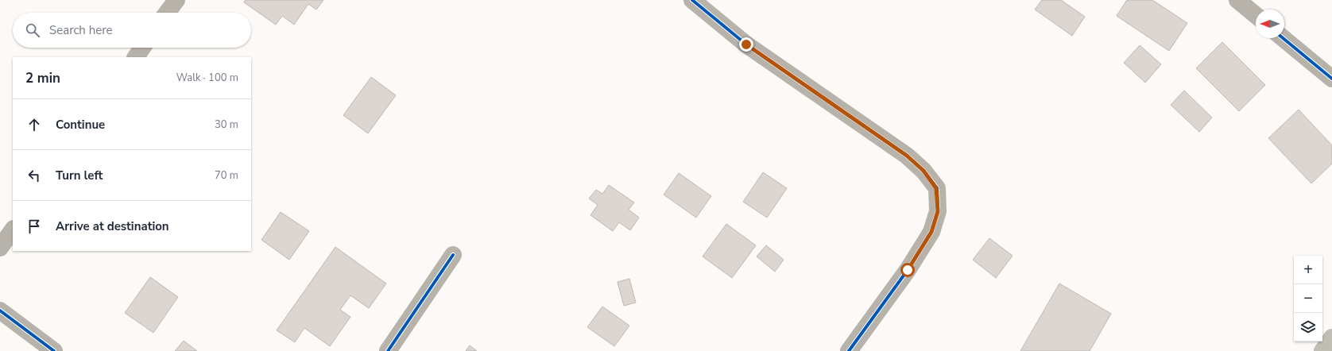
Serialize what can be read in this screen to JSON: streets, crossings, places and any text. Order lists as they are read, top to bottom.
{
  "north": "left",
  "page": {
    "search": "Search here",
    "heading": ["2 min", "Walk · 100 m"],
    "list": [
      ["Continue", "30 m"],
      ["Turn left", "70 m"],
      "Arrive at destination"
    ],
    "map_buttons": ["+", "−"]
  }
}
